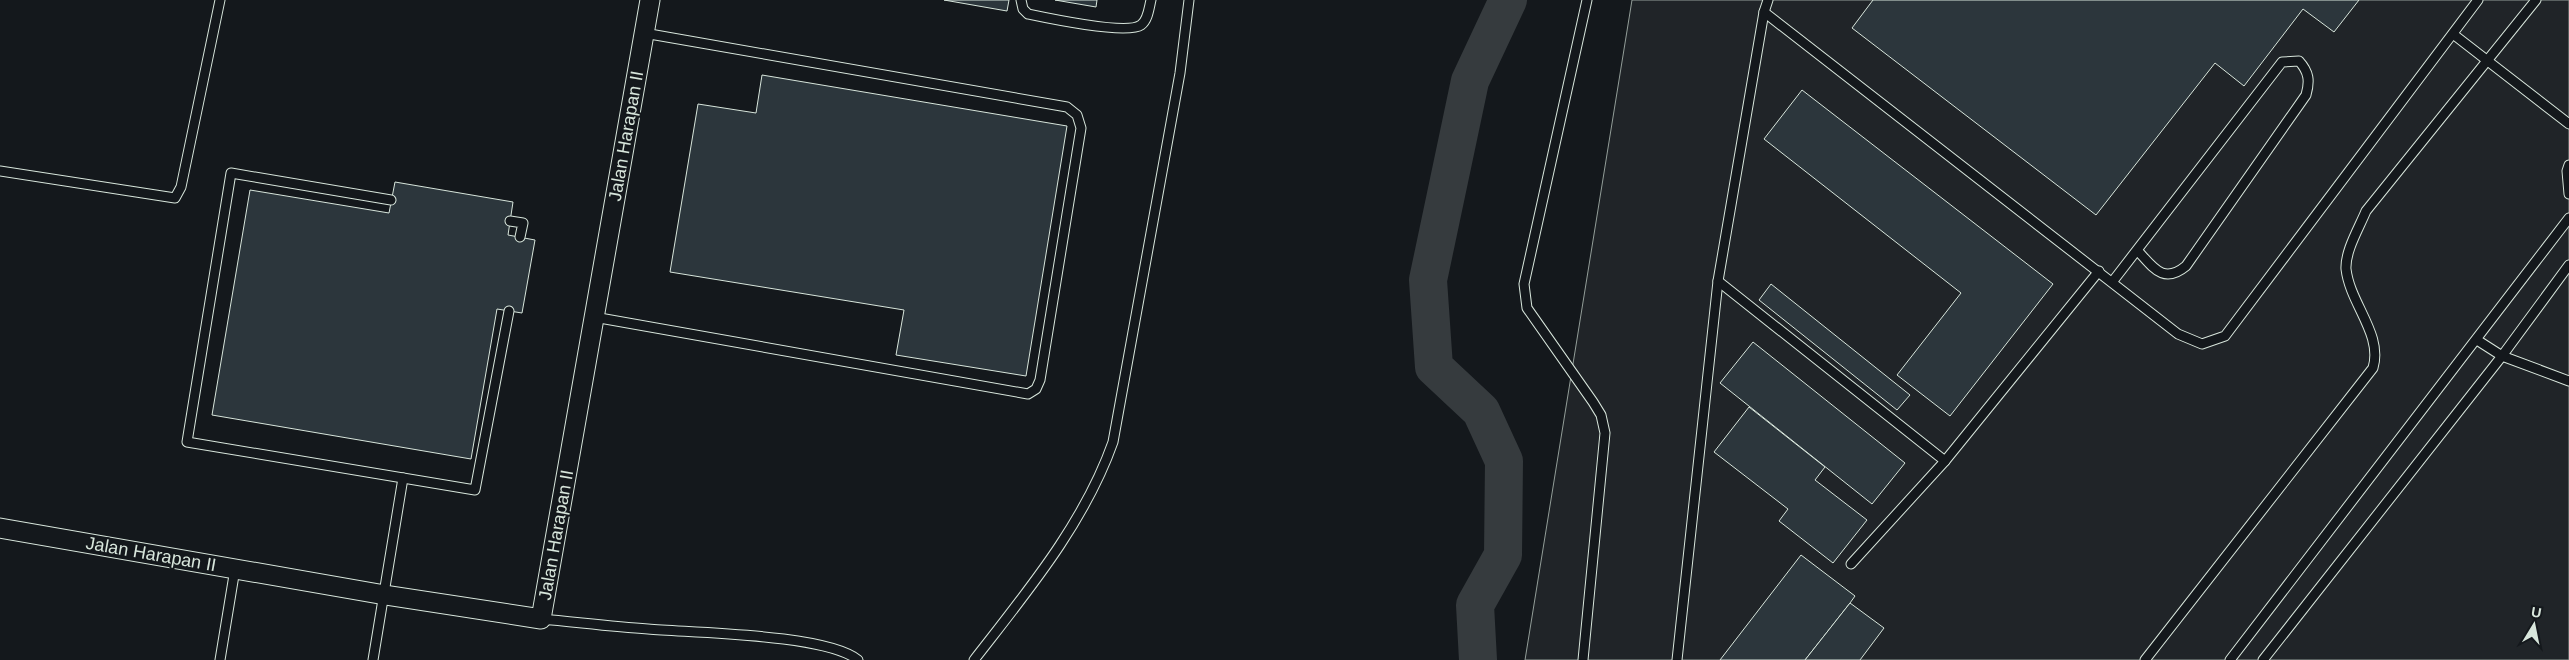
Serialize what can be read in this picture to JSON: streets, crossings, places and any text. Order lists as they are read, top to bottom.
{
  "streets": {
    "street": ["Jalan Harapan II"]
  },
  "north": "top"
}
